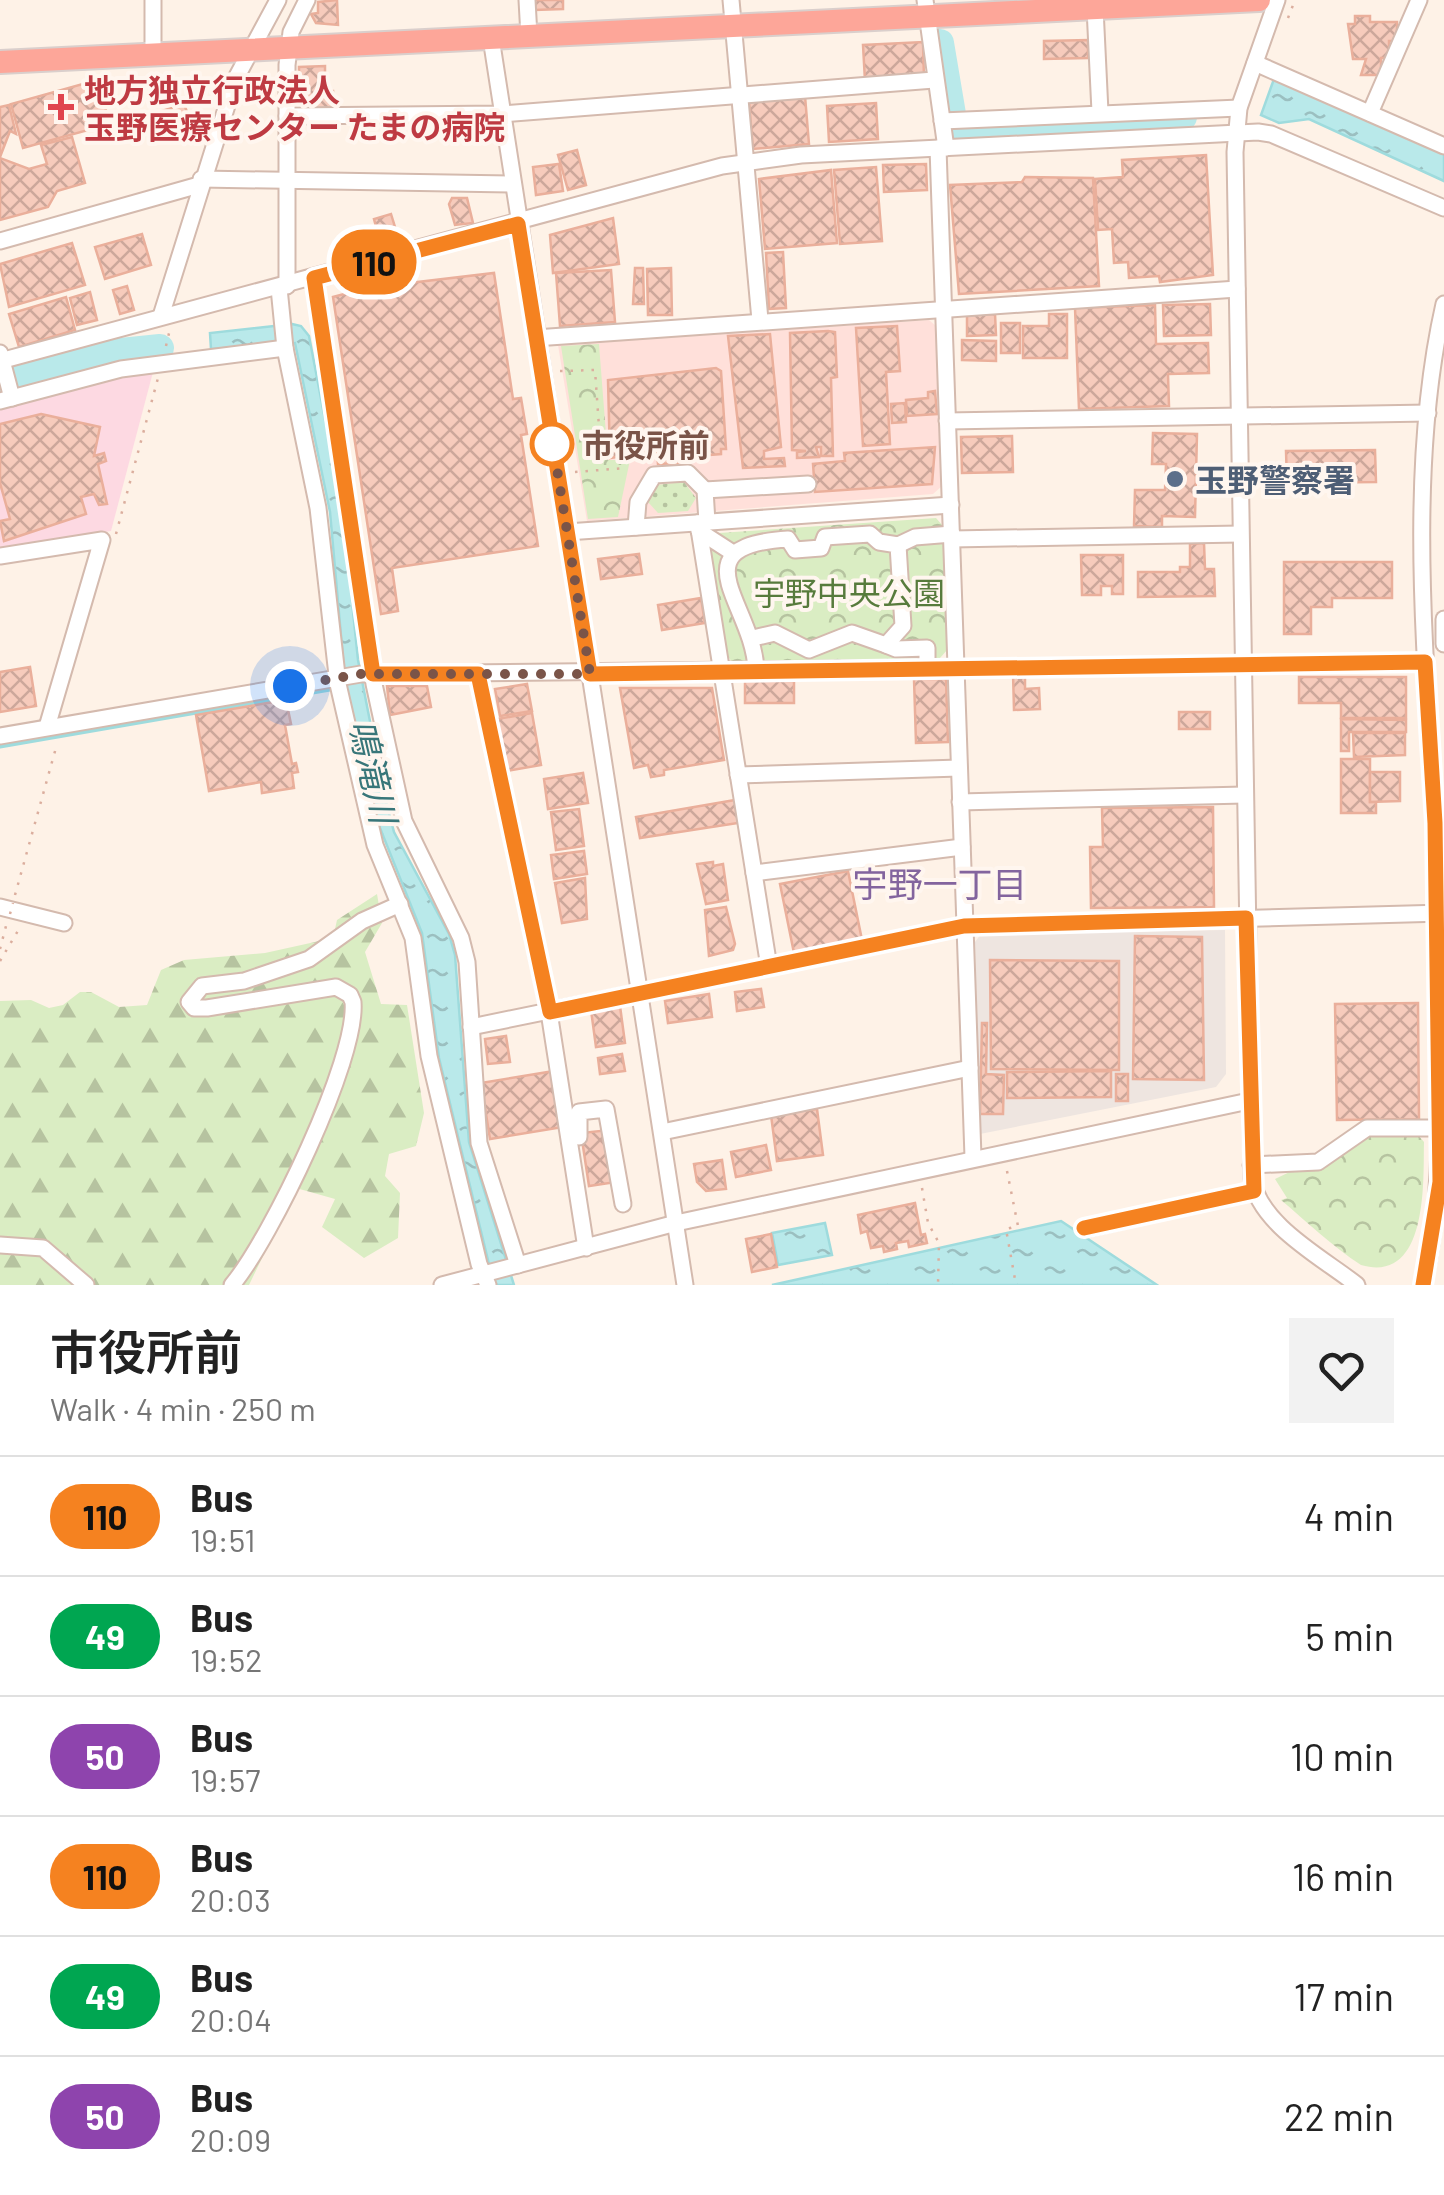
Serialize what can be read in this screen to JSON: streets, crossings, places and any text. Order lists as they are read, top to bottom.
{
  "districts": ["宇野一丁目"],
  "water": ["鳴滝川"],
  "parks": ["宇野中央公園"],
  "places": {
    "health": ["地方独立行政法人 玉野医療センター たまの病院"],
    "other": ["市役所前", "玉野警察署"]
  },
  "lines": ["bus line 110"],
  "page": {
    "on_map": "110",
    "heading": ["市役所前", "Walk · 4 min · 250 m"],
    "list": [
      {
        "mark": "110",
        "name": "Bus",
        "note": "19:51",
        "value": "4 min"
      },
      {
        "mark": "49",
        "name": "Bus",
        "note": "19:52",
        "value": "5 min"
      },
      {
        "mark": "50",
        "name": "Bus",
        "note": "19:57",
        "value": "10 min"
      },
      {
        "mark": "110",
        "name": "Bus",
        "note": "20:03",
        "value": "16 min"
      },
      {
        "mark": "49",
        "name": "Bus",
        "note": "20:04",
        "value": "17 min"
      },
      {
        "mark": "50",
        "name": "Bus",
        "note": "20:09",
        "value": "22 min"
      }
    ]
  }
}
